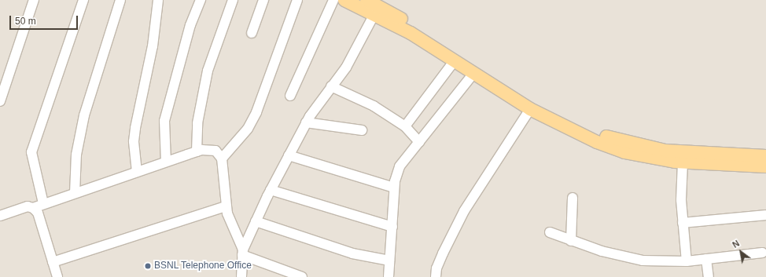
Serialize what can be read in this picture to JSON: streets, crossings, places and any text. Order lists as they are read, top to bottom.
{
  "places": ["BSNL Telephone Office"],
  "scale_bar": "50 m",
  "north": "top left"
}
